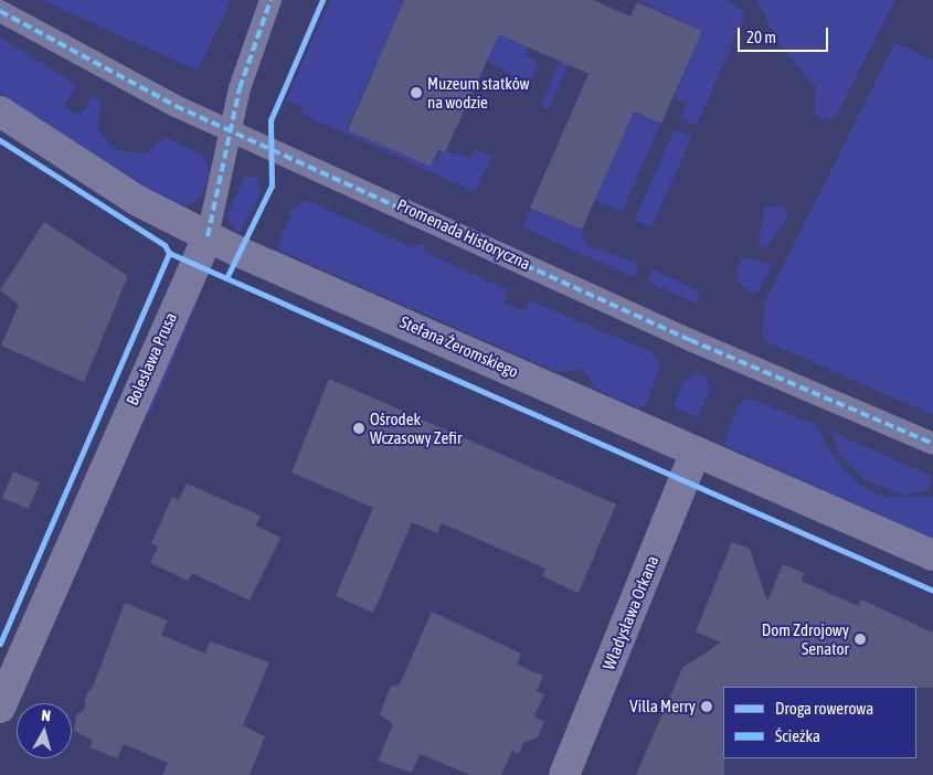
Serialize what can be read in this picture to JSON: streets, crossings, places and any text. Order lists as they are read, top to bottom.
{
  "streets": {
    "street": [
      "Promenada Historyczna",
      "Stefana Żeromskiego",
      "Bolesława Prusa",
      "Władysława Orkana"
    ]
  },
  "crossings": [
    ["Promenada Historyczna", "Bolesława Prusa"],
    ["Stefana Żeromskiego", "Bolesława Prusa"],
    ["Stefana Żeromskiego", "Władysława Orkana"]
  ],
  "places": [
    "Muzeum statków na wodzie",
    "Ośrodek Wczasowy Zefir",
    "Dom Zdrojowy Senator",
    "Villa Merry"
  ],
  "legend": ["Droga rowerowa", "Ścieżka"],
  "scale_bar": "20 m",
  "north": "top"
}
